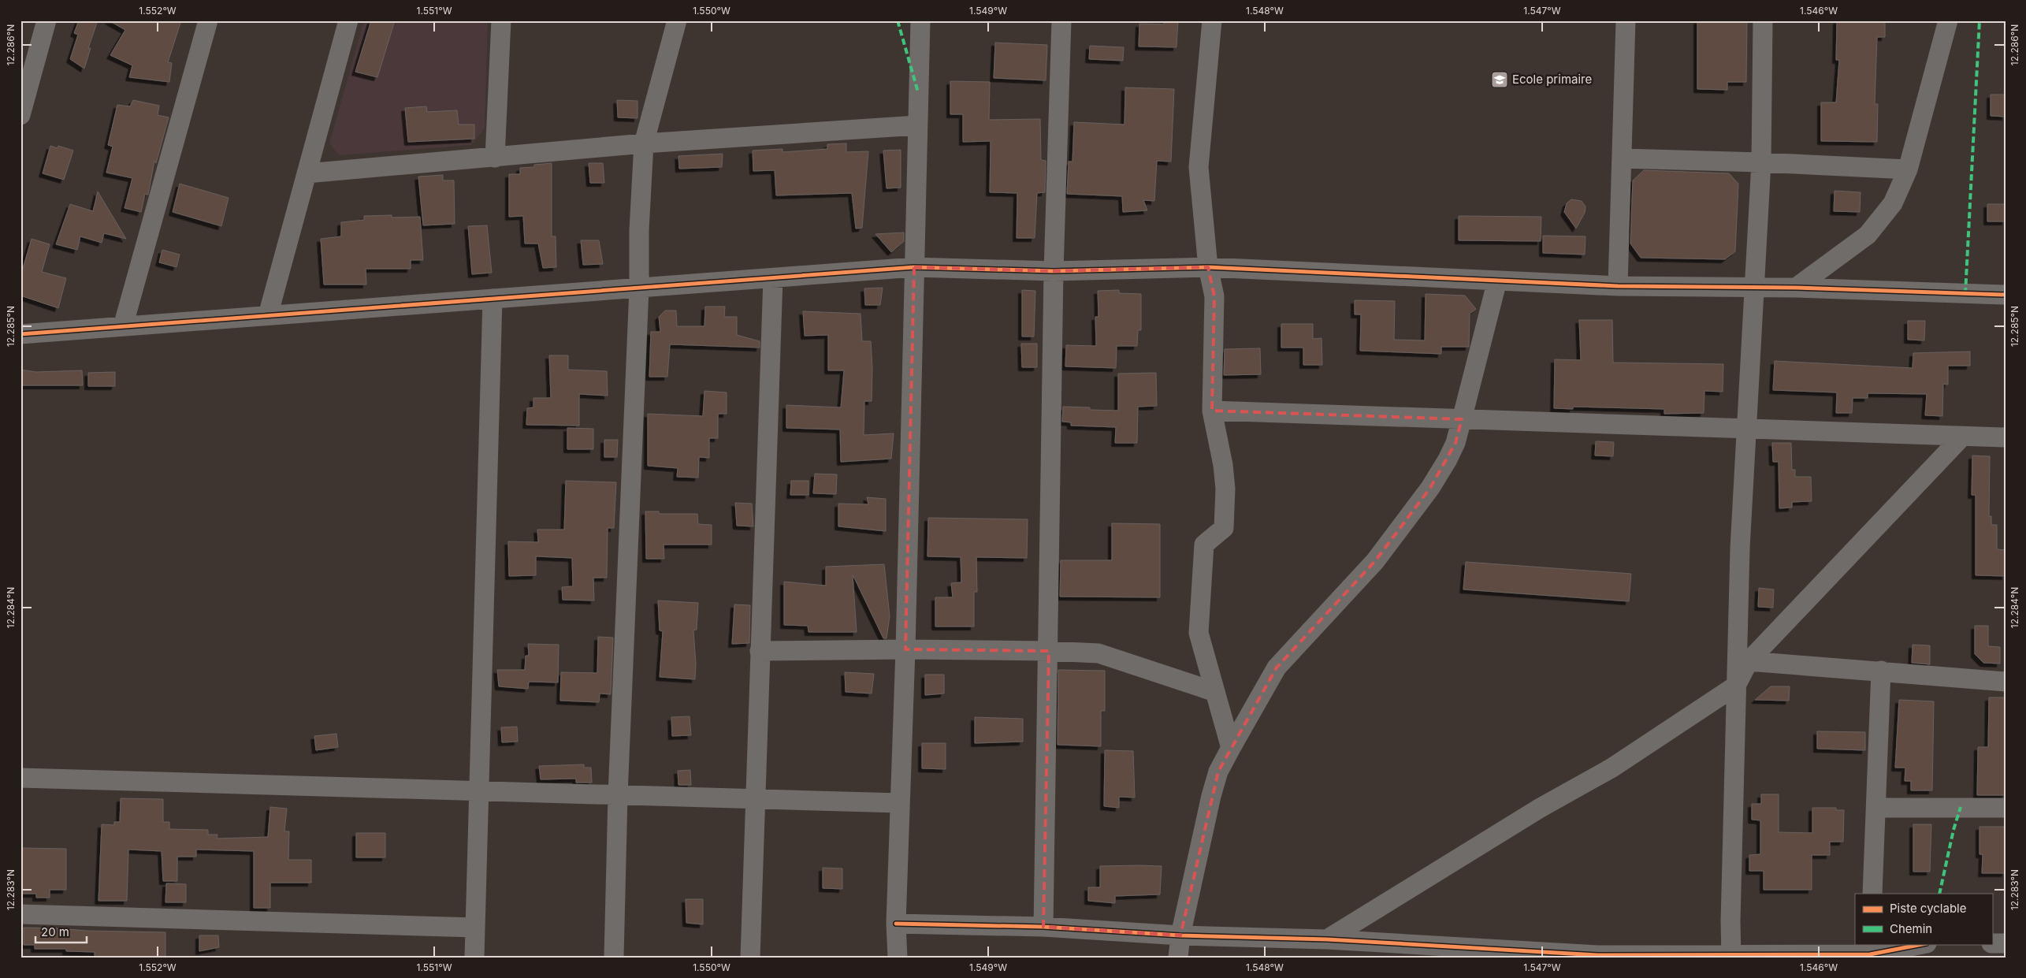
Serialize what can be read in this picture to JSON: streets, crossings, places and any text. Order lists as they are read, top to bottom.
{
  "places": {
    "school or university": ["Ecole primaire"]
  },
  "legend": ["Piste cyclable", "Chemin"],
  "scale_bar": "20 m",
  "coordinates": [
    "1.552°W",
    "1.551°W",
    "1.550°W",
    "1.549°W",
    "1.548°W",
    "1.547°W",
    "1.546°W",
    "12.286°N",
    "12.285°N",
    "12.284°N",
    "12.283°N"
  ]
}
